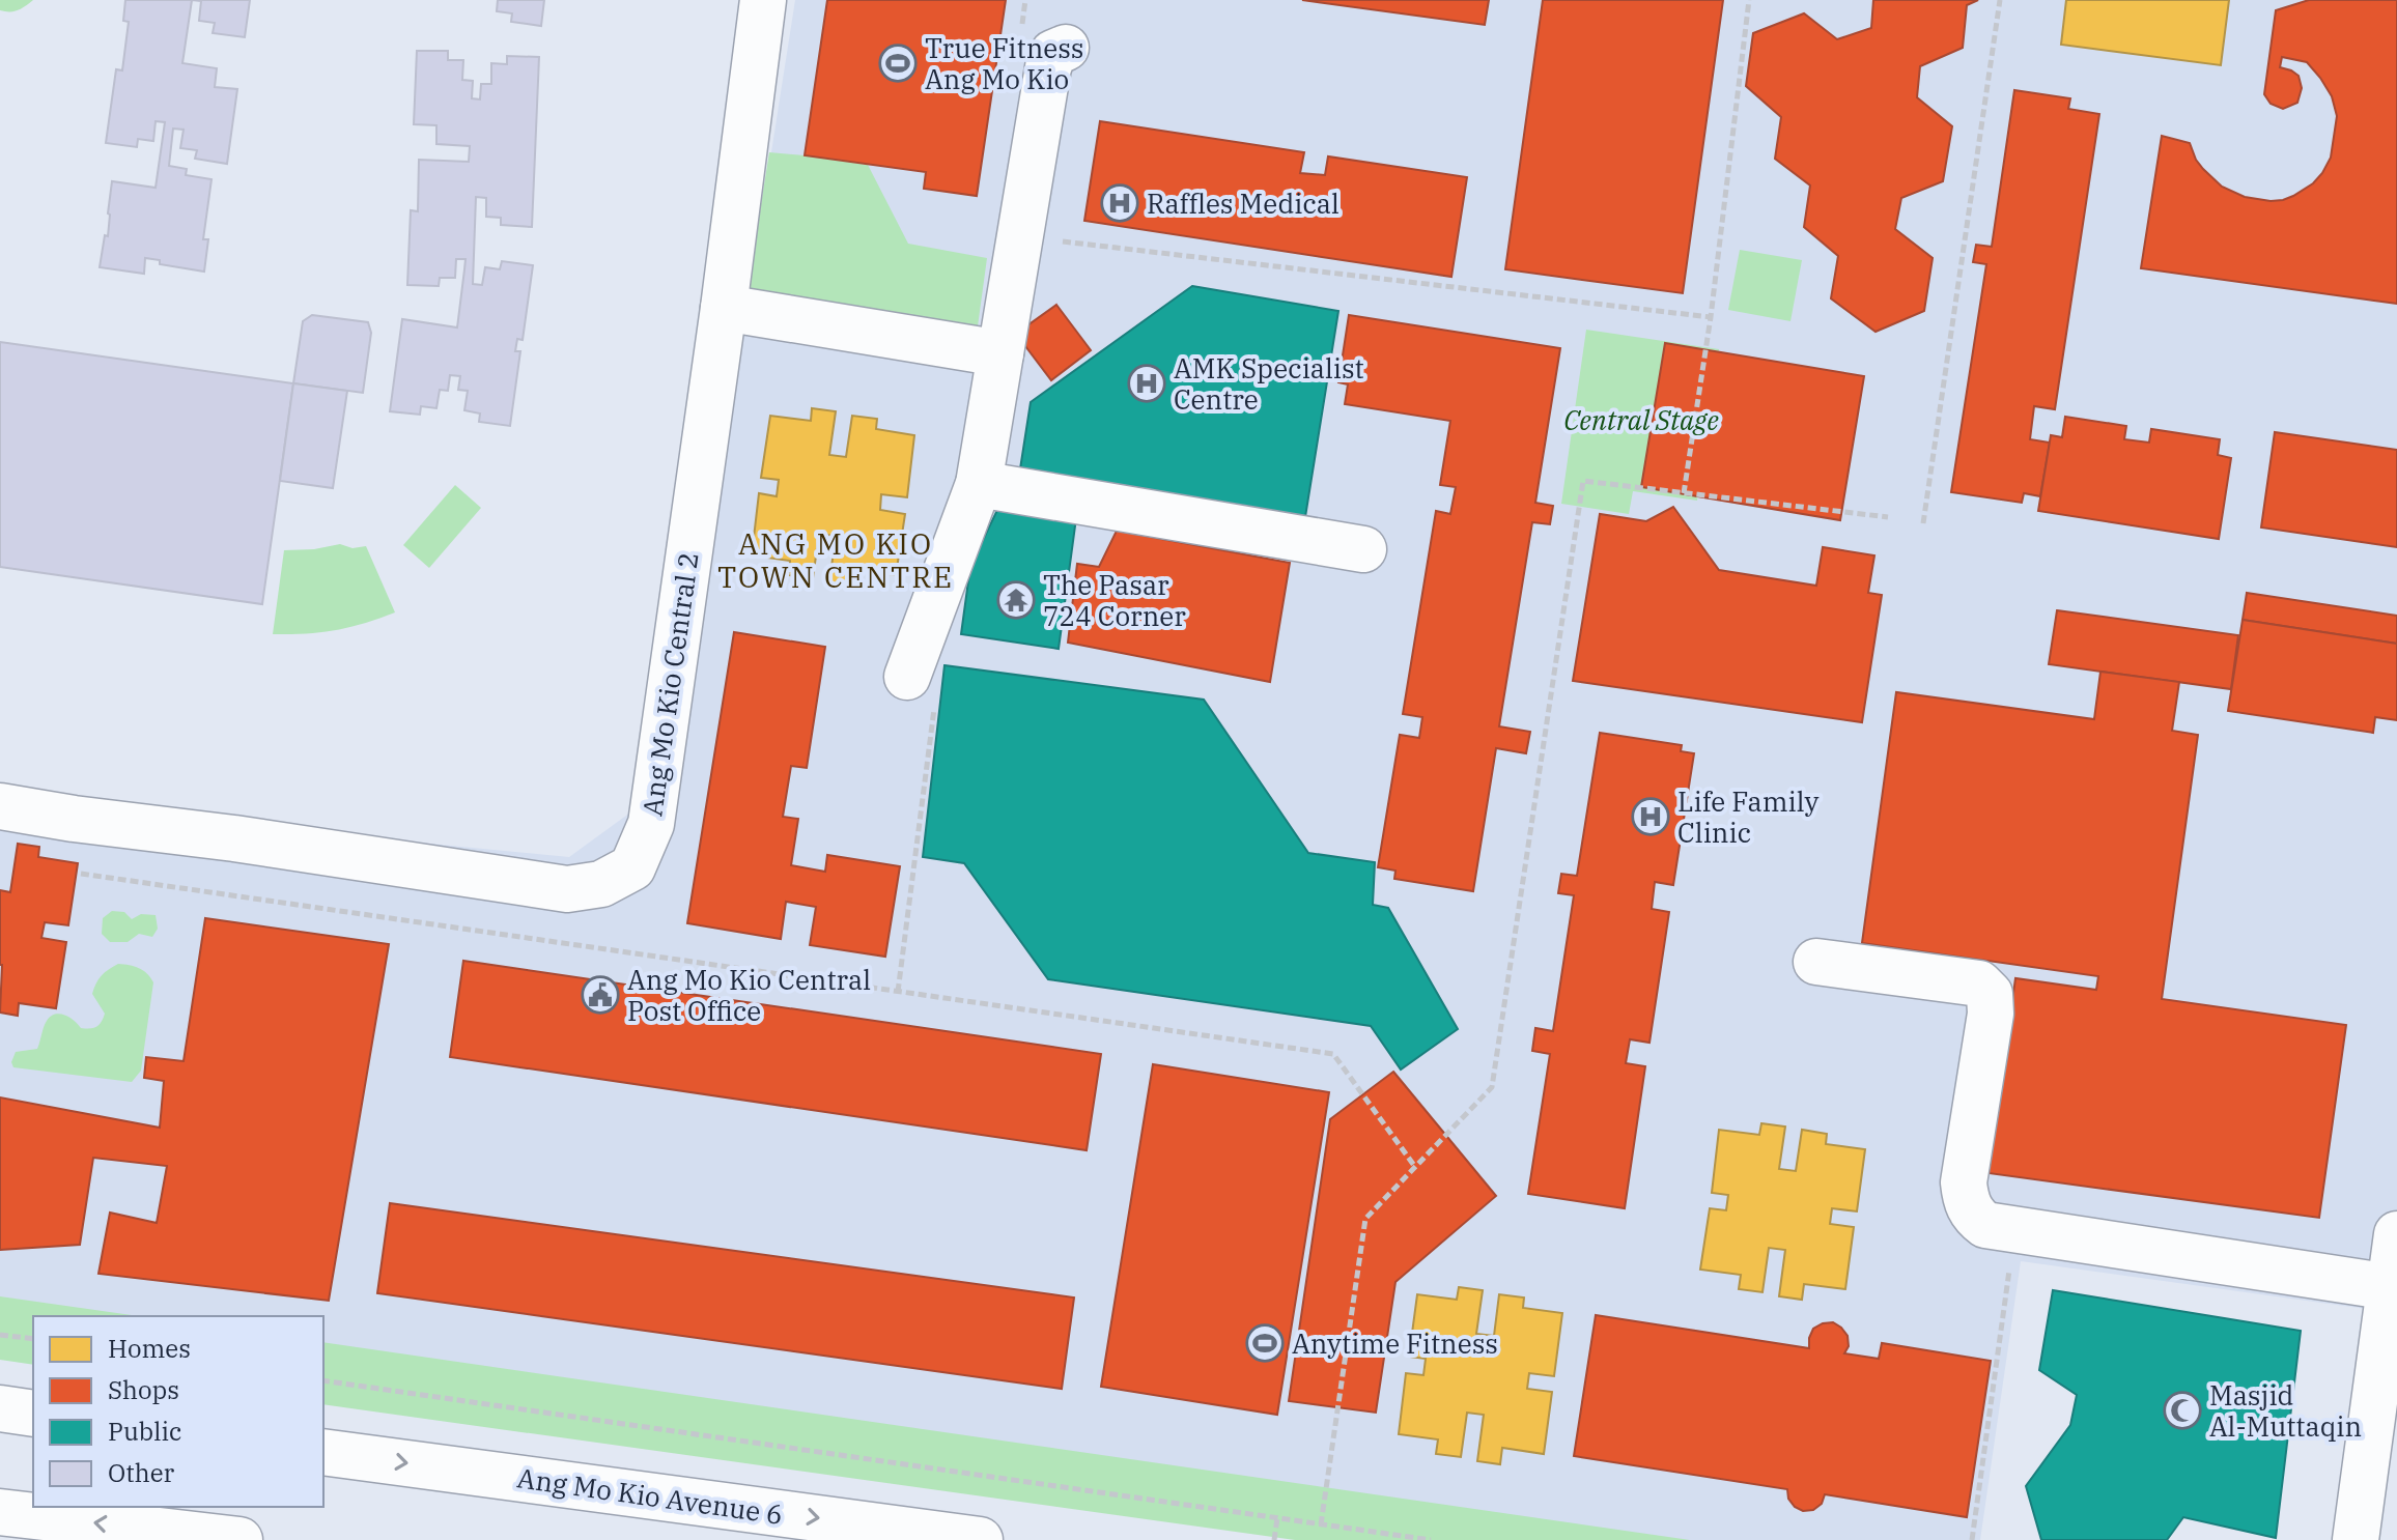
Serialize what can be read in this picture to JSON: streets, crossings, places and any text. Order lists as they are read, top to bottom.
{
  "streets": {
    "street": ["Ang Mo Kio Central 2", "Ang Mo Kio Avenue 6"]
  },
  "one_way": ["Ang Mo Kio Avenue 6"],
  "districts": ["ANG MO KIO TOWN CENTRE"],
  "parks": ["Central Stage"],
  "places": {
    "sports": ["True Fitness Ang Mo Kio", "Anytime Fitness"],
    "hospital": ["Raffles Medical", "AMK Specialist Centre", "Life Family Clinic"],
    "temple": ["The Pasar 724 Corner"],
    "public building": ["Ang Mo Kio Central Post Office"],
    "mosque": ["Masjid Al-Muttaqin"]
  },
  "legend": [
    "Homes",
    "Shops",
    "Public",
    "Other"
  ]
}
